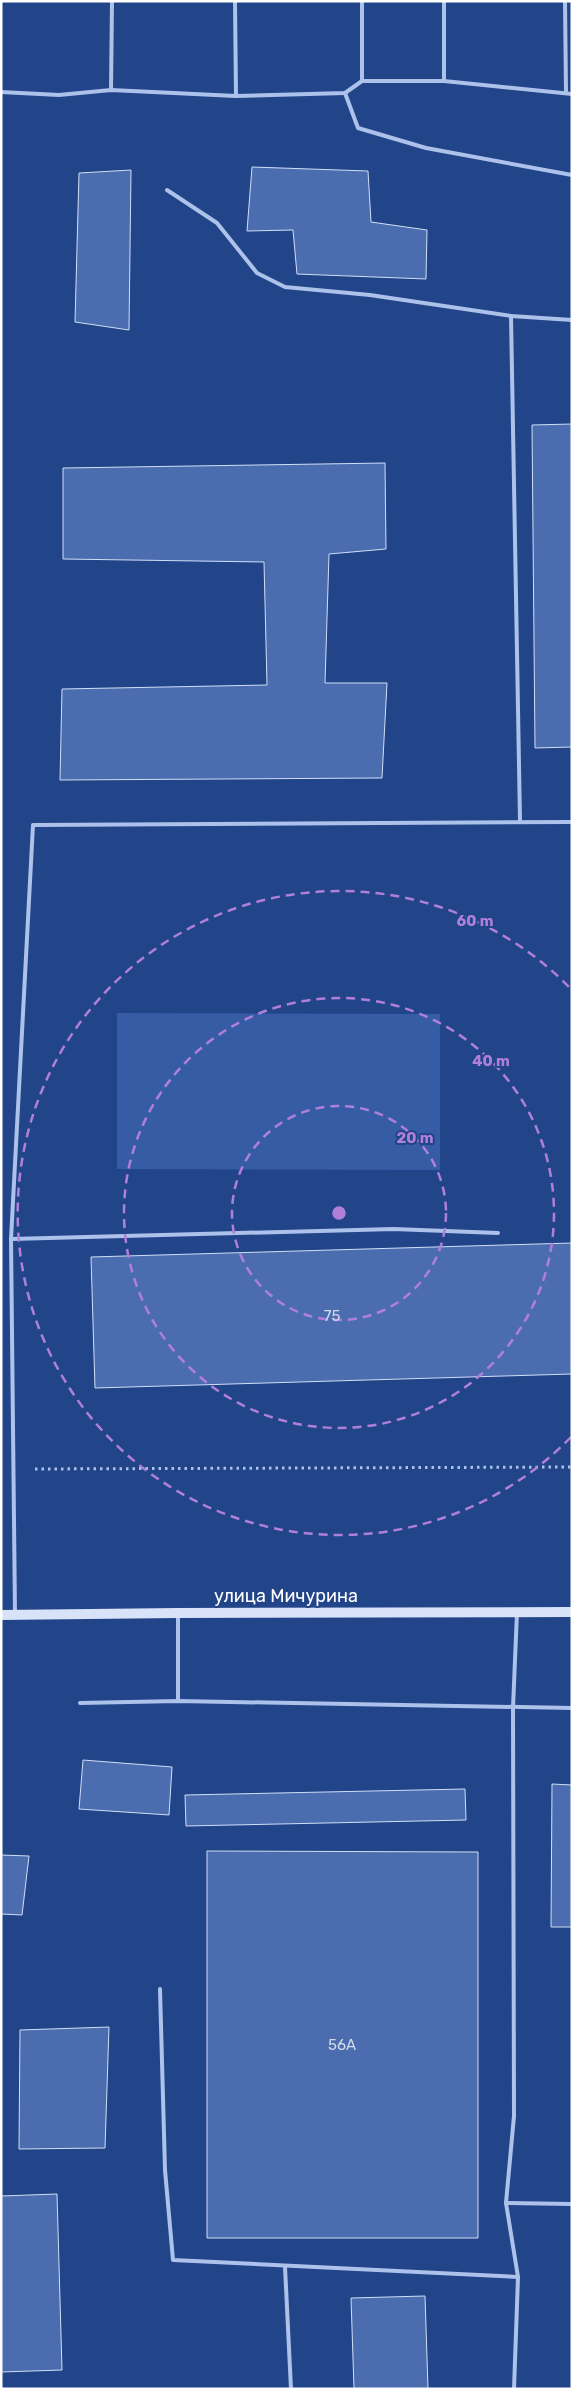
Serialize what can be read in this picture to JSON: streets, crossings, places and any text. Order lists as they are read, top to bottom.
{
  "streets": {
    "main road": ["улица Мичурина"]
  },
  "house_numbers": ["75", "56А"],
  "rings": ["60 m", "40 m", "20 m"]
}
